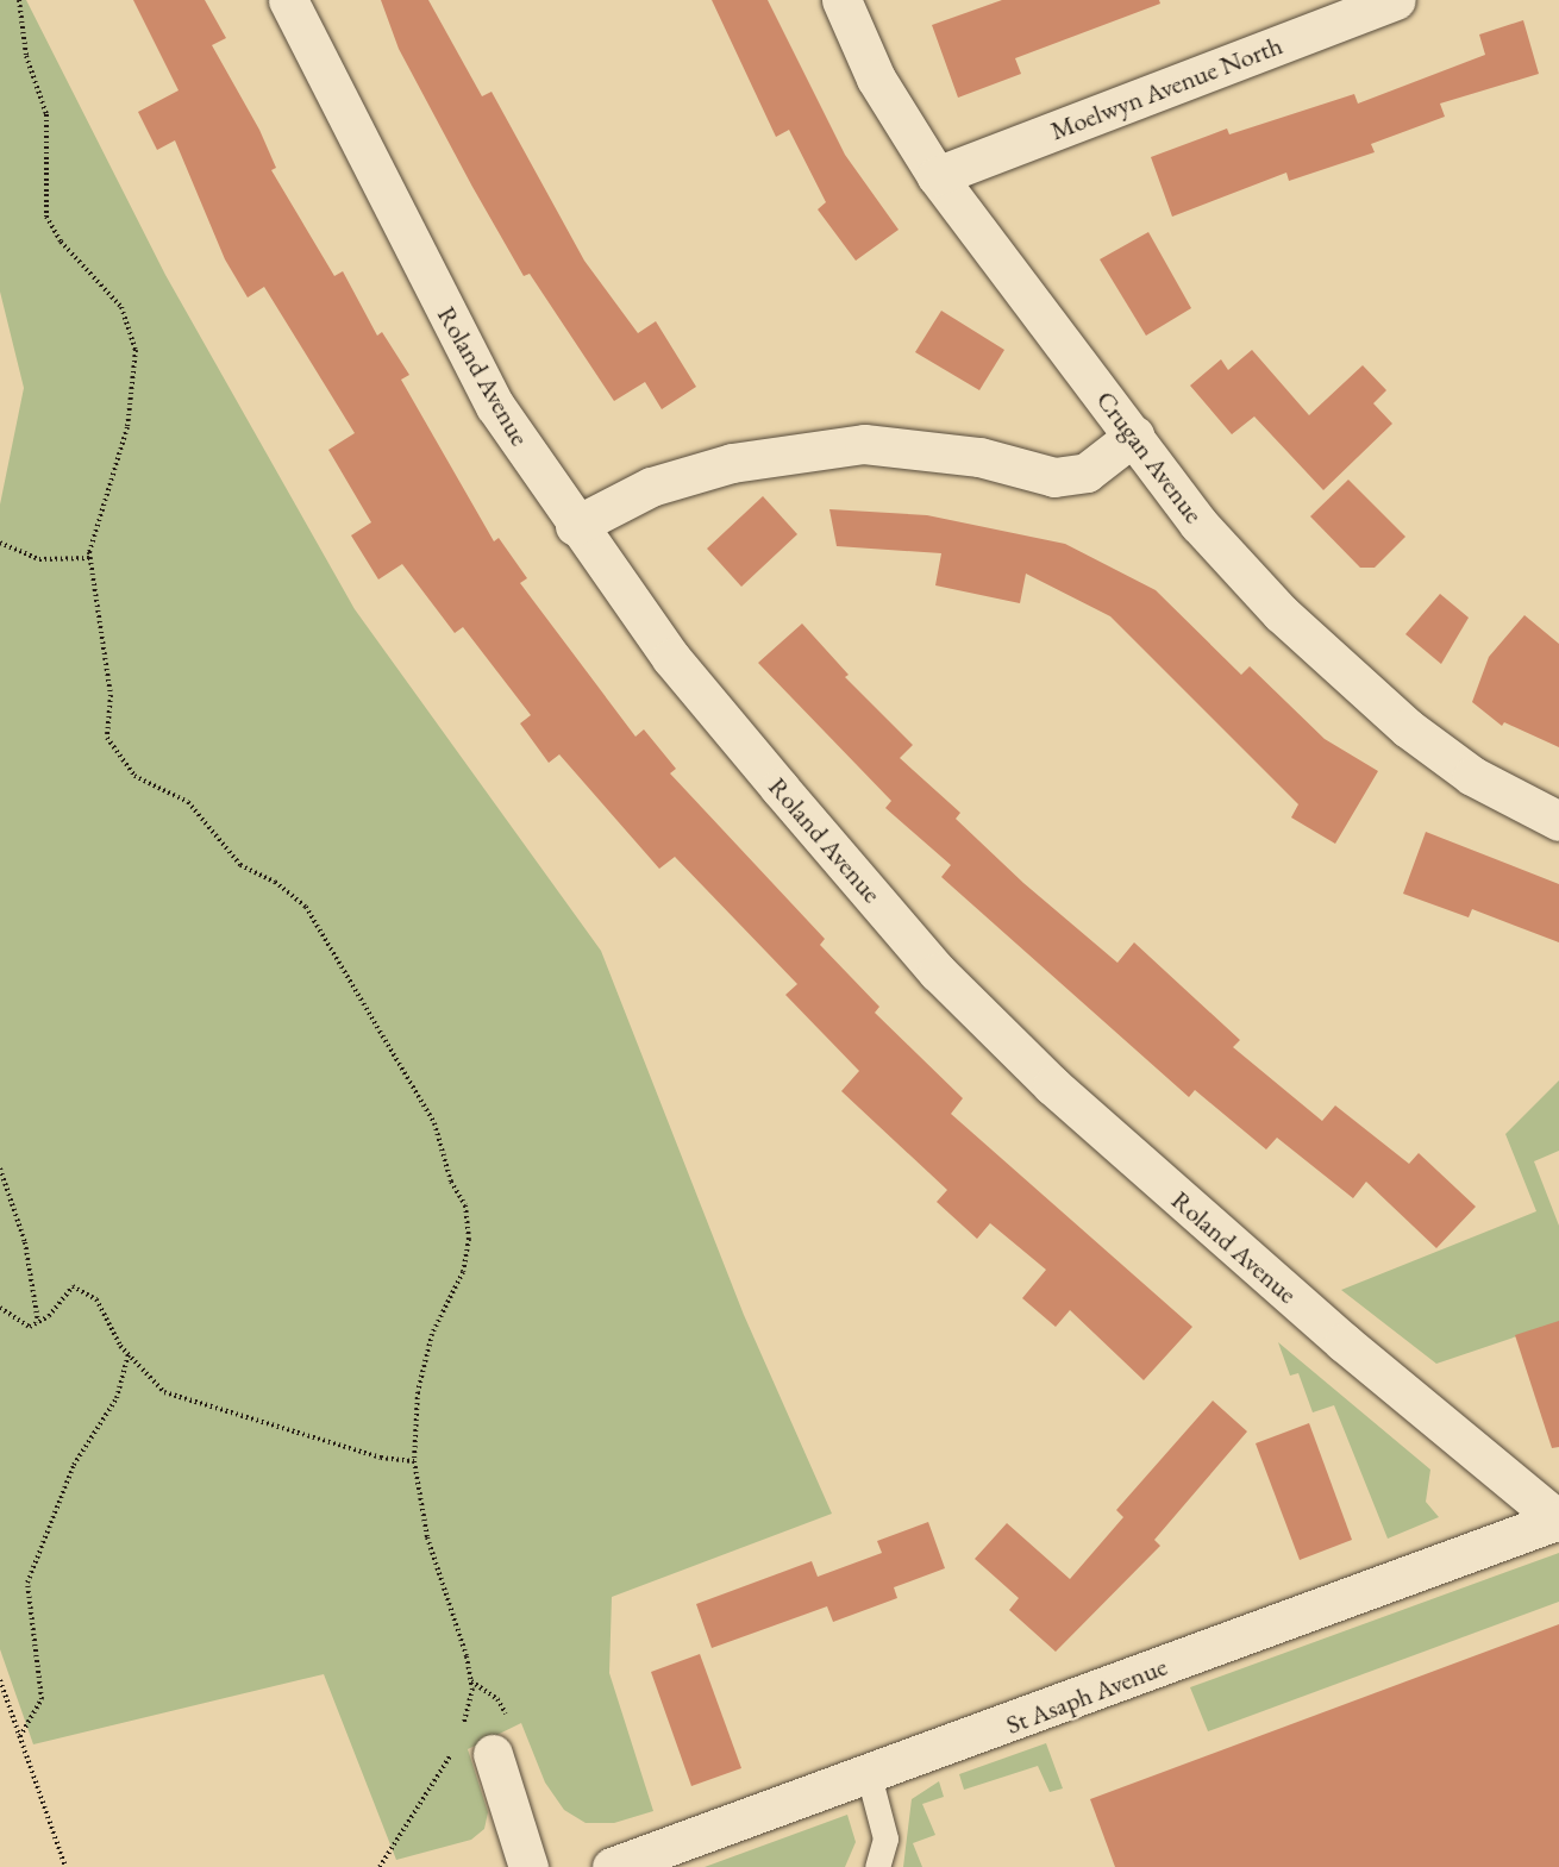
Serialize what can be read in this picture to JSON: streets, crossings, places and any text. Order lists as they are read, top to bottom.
{
  "streets": {
    "street": [
      "Moelwyn Avenue North",
      "Roland Avenue",
      "Crugan Avenue",
      "St Asaph Avenue"
    ]
  },
  "crossings": [
    ["Moelwyn Avenue North", "Crugan Avenue"],
    ["Roland Avenue", "St Asaph Avenue"]
  ]
}
